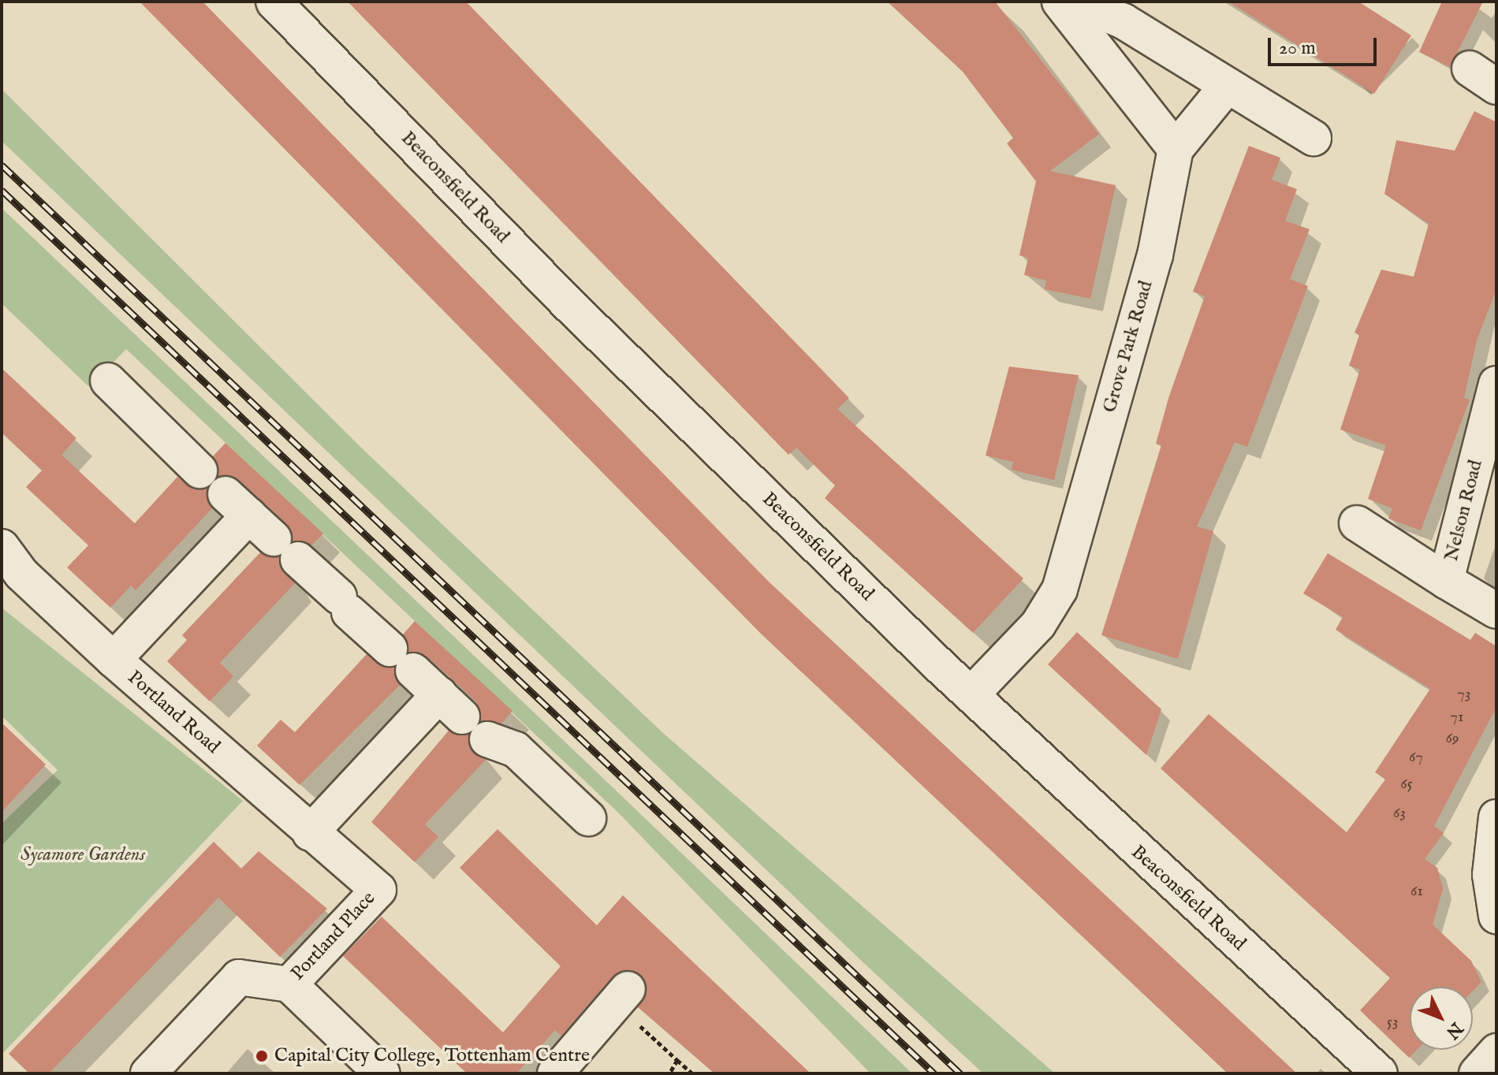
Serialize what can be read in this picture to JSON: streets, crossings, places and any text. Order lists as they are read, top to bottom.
{
  "streets": {
    "street": [
      "Beaconsfield Road",
      "Grove Park Road",
      "Nelson Road",
      "Portland Road",
      "Portland Place"
    ]
  },
  "crossings": [
    ["Beaconsfield Road", "Grove Park Road"],
    ["Portland Road", "Portland Place"]
  ],
  "parks": ["Sycamore Gardens"],
  "places": ["Capital City College, Tottenham Centre"],
  "house_numbers": [
    "73",
    "71",
    "69",
    "67",
    "65",
    "63",
    "61",
    "53"
  ],
  "scale_bar": "20 m",
  "north": "bottom right"
}
